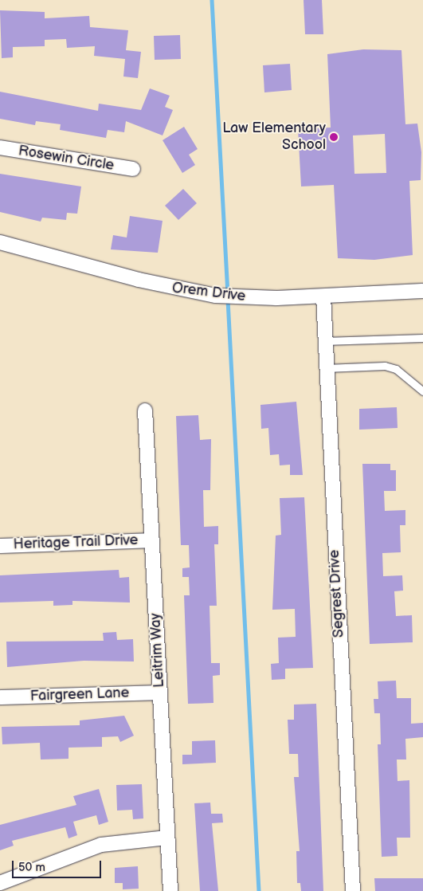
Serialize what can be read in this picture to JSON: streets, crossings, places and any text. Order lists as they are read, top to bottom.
{
  "streets": {
    "street": [
      "Rosewin Circle",
      "Orem Drive",
      "Heritage Trail Drive",
      "Segrest Drive",
      "Leitrim Way",
      "Fairgreen Lane"
    ]
  },
  "crossings": [
    ["Orem Drive", "Segrest Drive"],
    ["Heritage Trail Drive", "Leitrim Way"],
    ["Leitrim Way", "Fairgreen Lane"]
  ],
  "places": ["Law Elementary School"],
  "scale_bar": "50 m"
}
